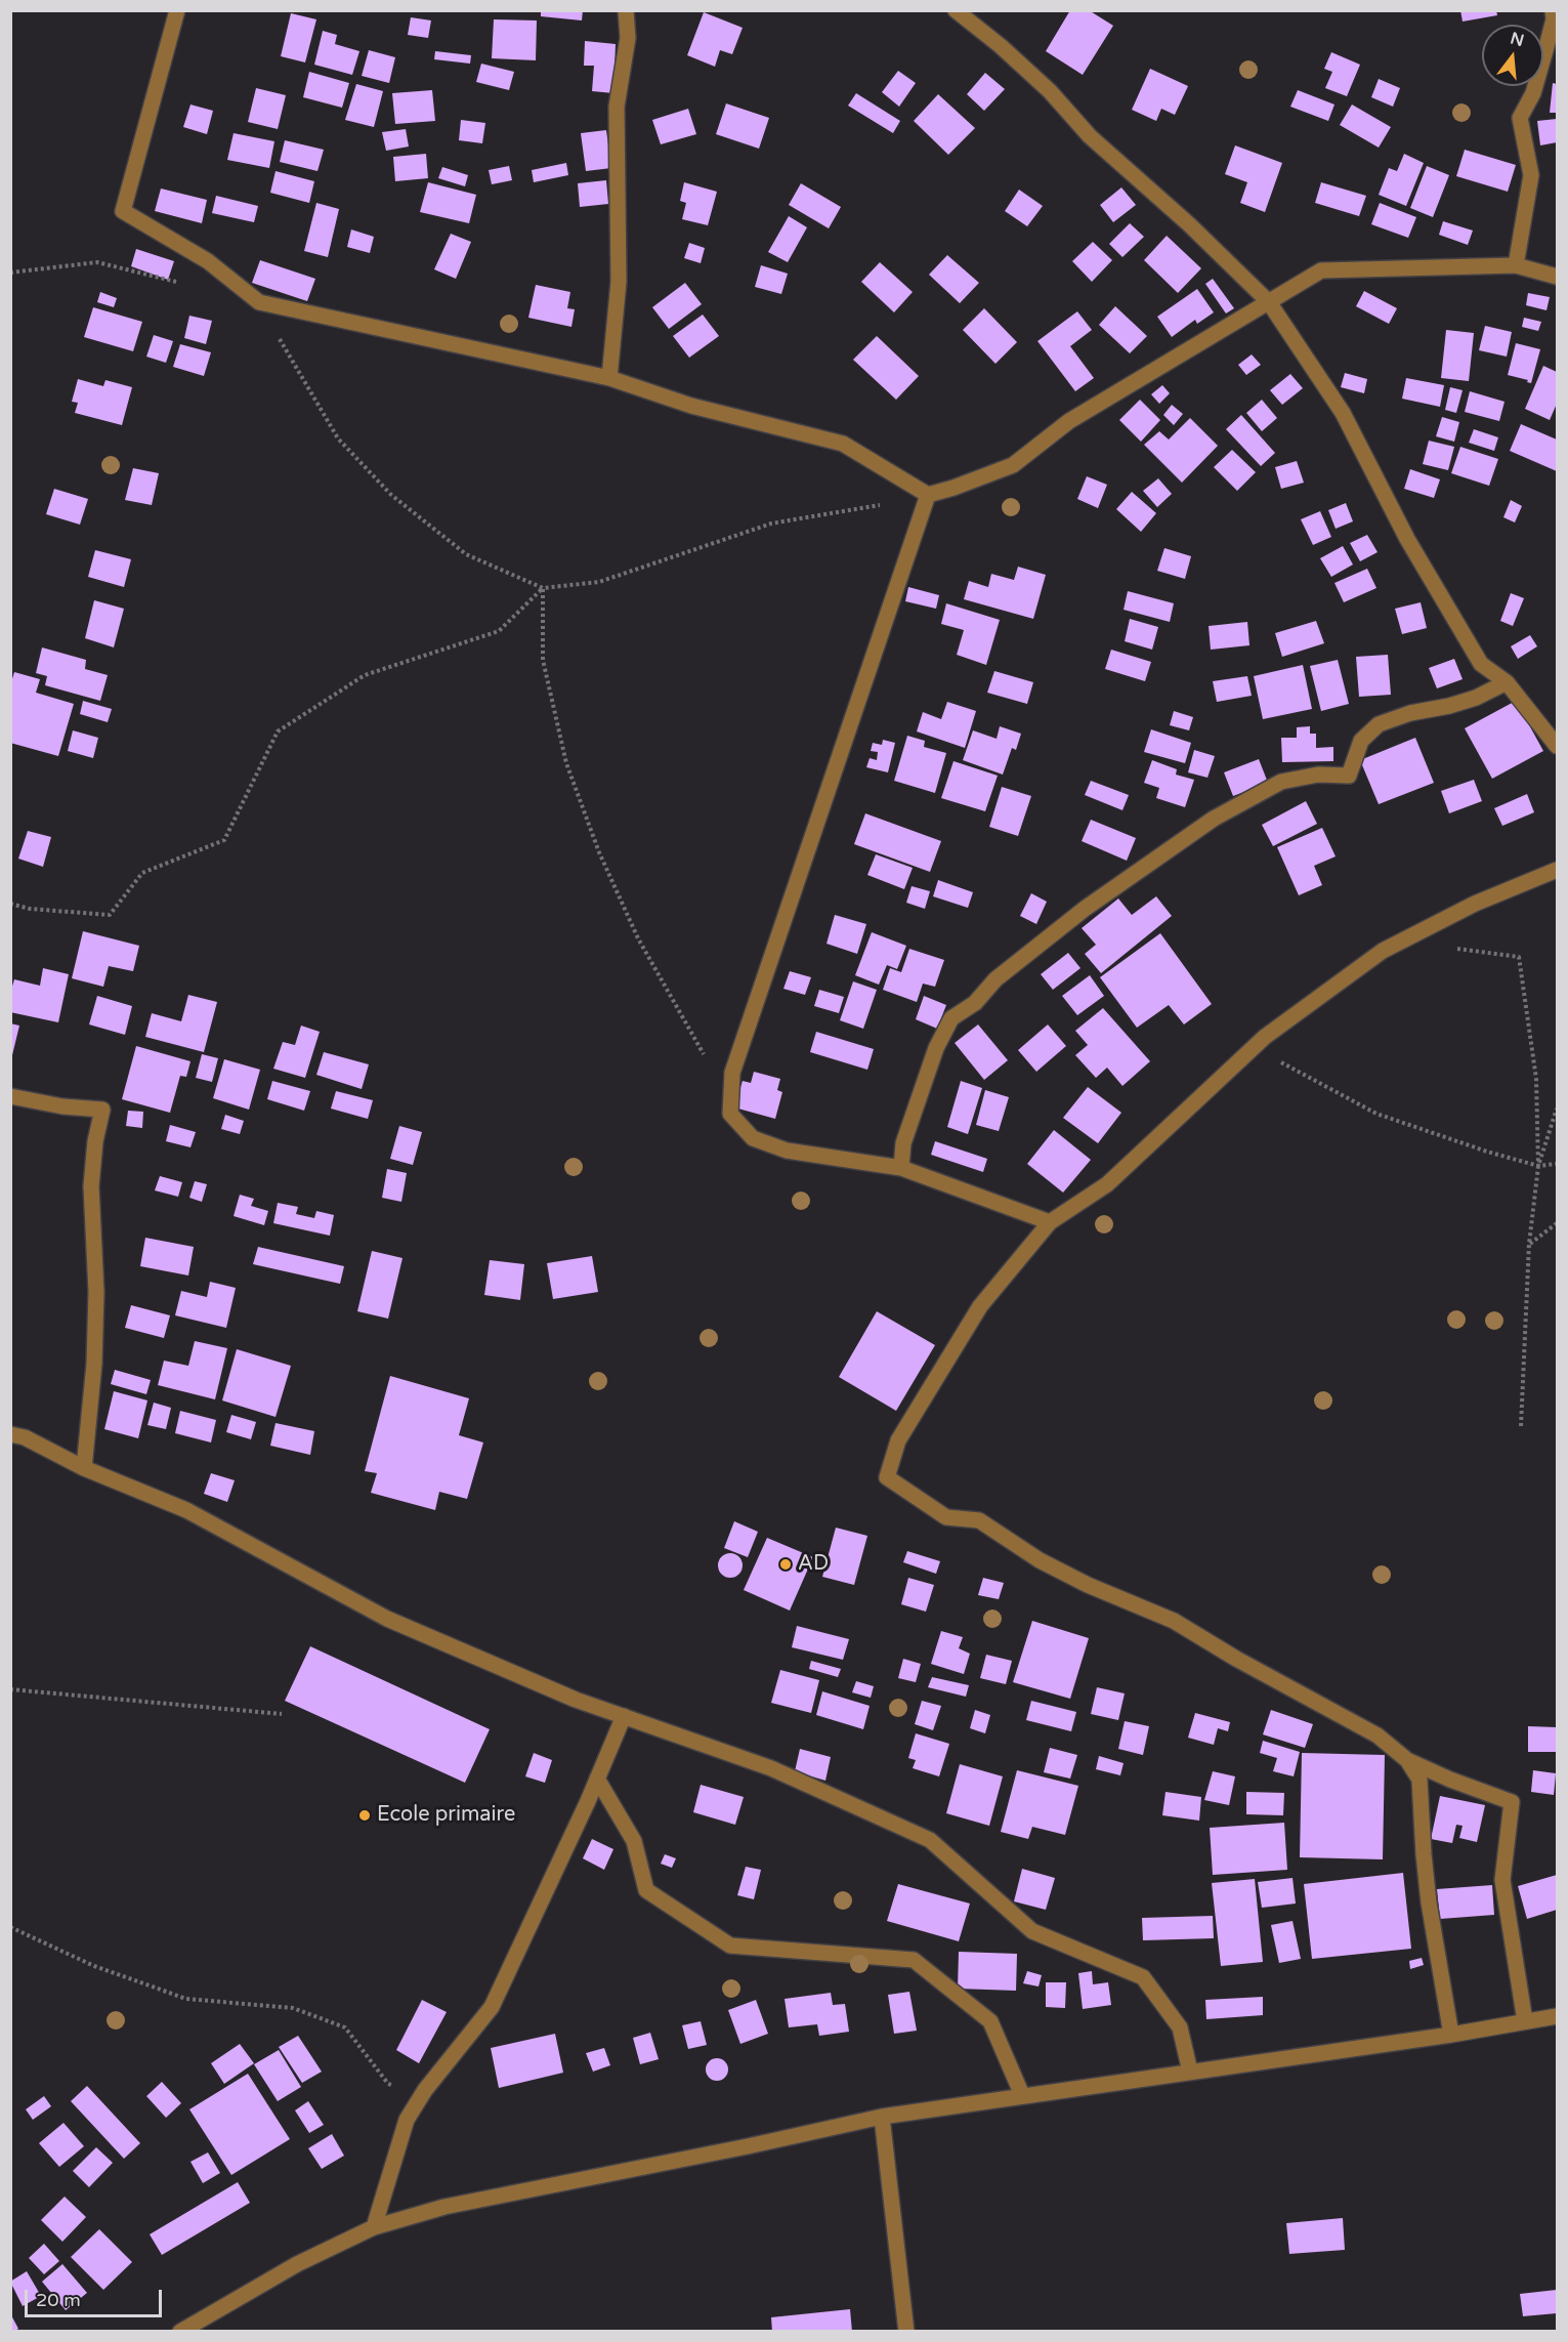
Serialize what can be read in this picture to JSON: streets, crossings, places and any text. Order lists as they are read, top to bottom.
{
  "places": ["AD", "Ecole primaire"],
  "scale_bar": "20 m",
  "north": "top"
}
